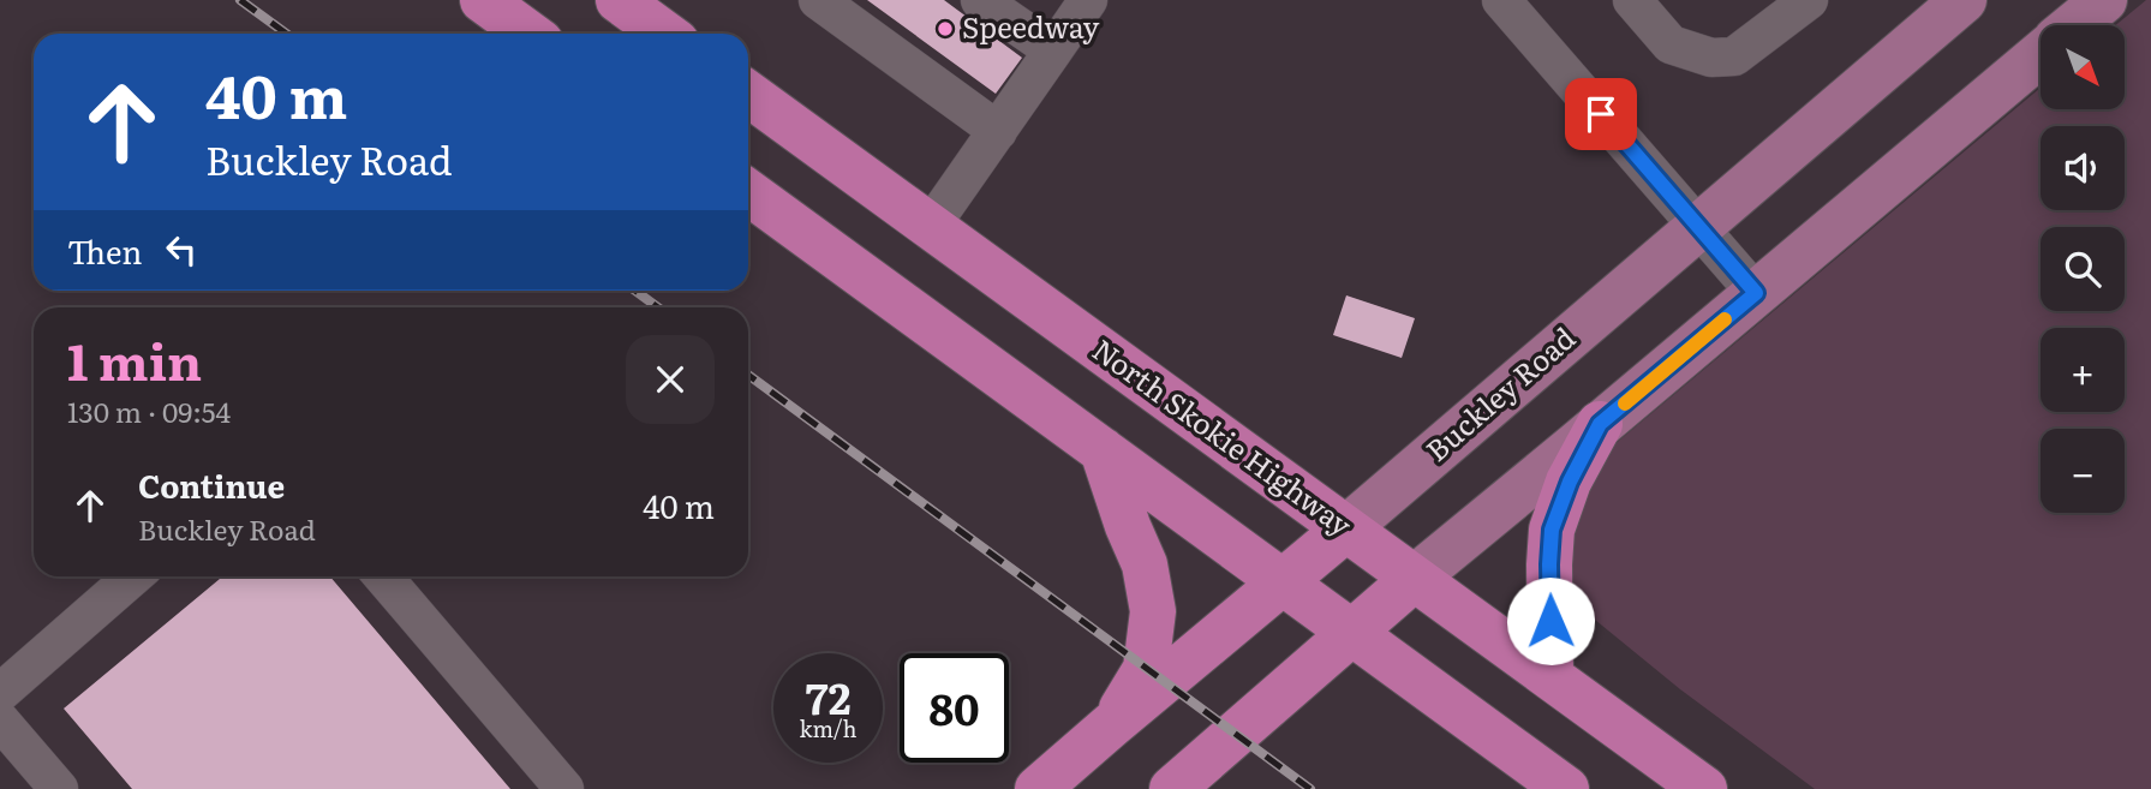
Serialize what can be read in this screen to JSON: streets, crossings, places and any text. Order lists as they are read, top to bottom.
{
  "streets": {
    "highway": ["Buckley Road", "North Skokie Highway"]
  },
  "crossings": [
    ["Buckley Road", "North Skokie Highway"]
  ],
  "places": ["Speedway"],
  "north": "bottom right",
  "page": {
    "map_buttons": ["+", "−"],
    "turn": ["40 m", "Buckley Road"],
    "then": "Then",
    "heading": ["1 min", "130 m · 09:54"],
    "list": [
      {
        "name": "Continue",
        "note": "Buckley Road",
        "value": "40 m"
      }
    ],
    "speed": "72 km/h",
    "limit": "80"
  }
}
